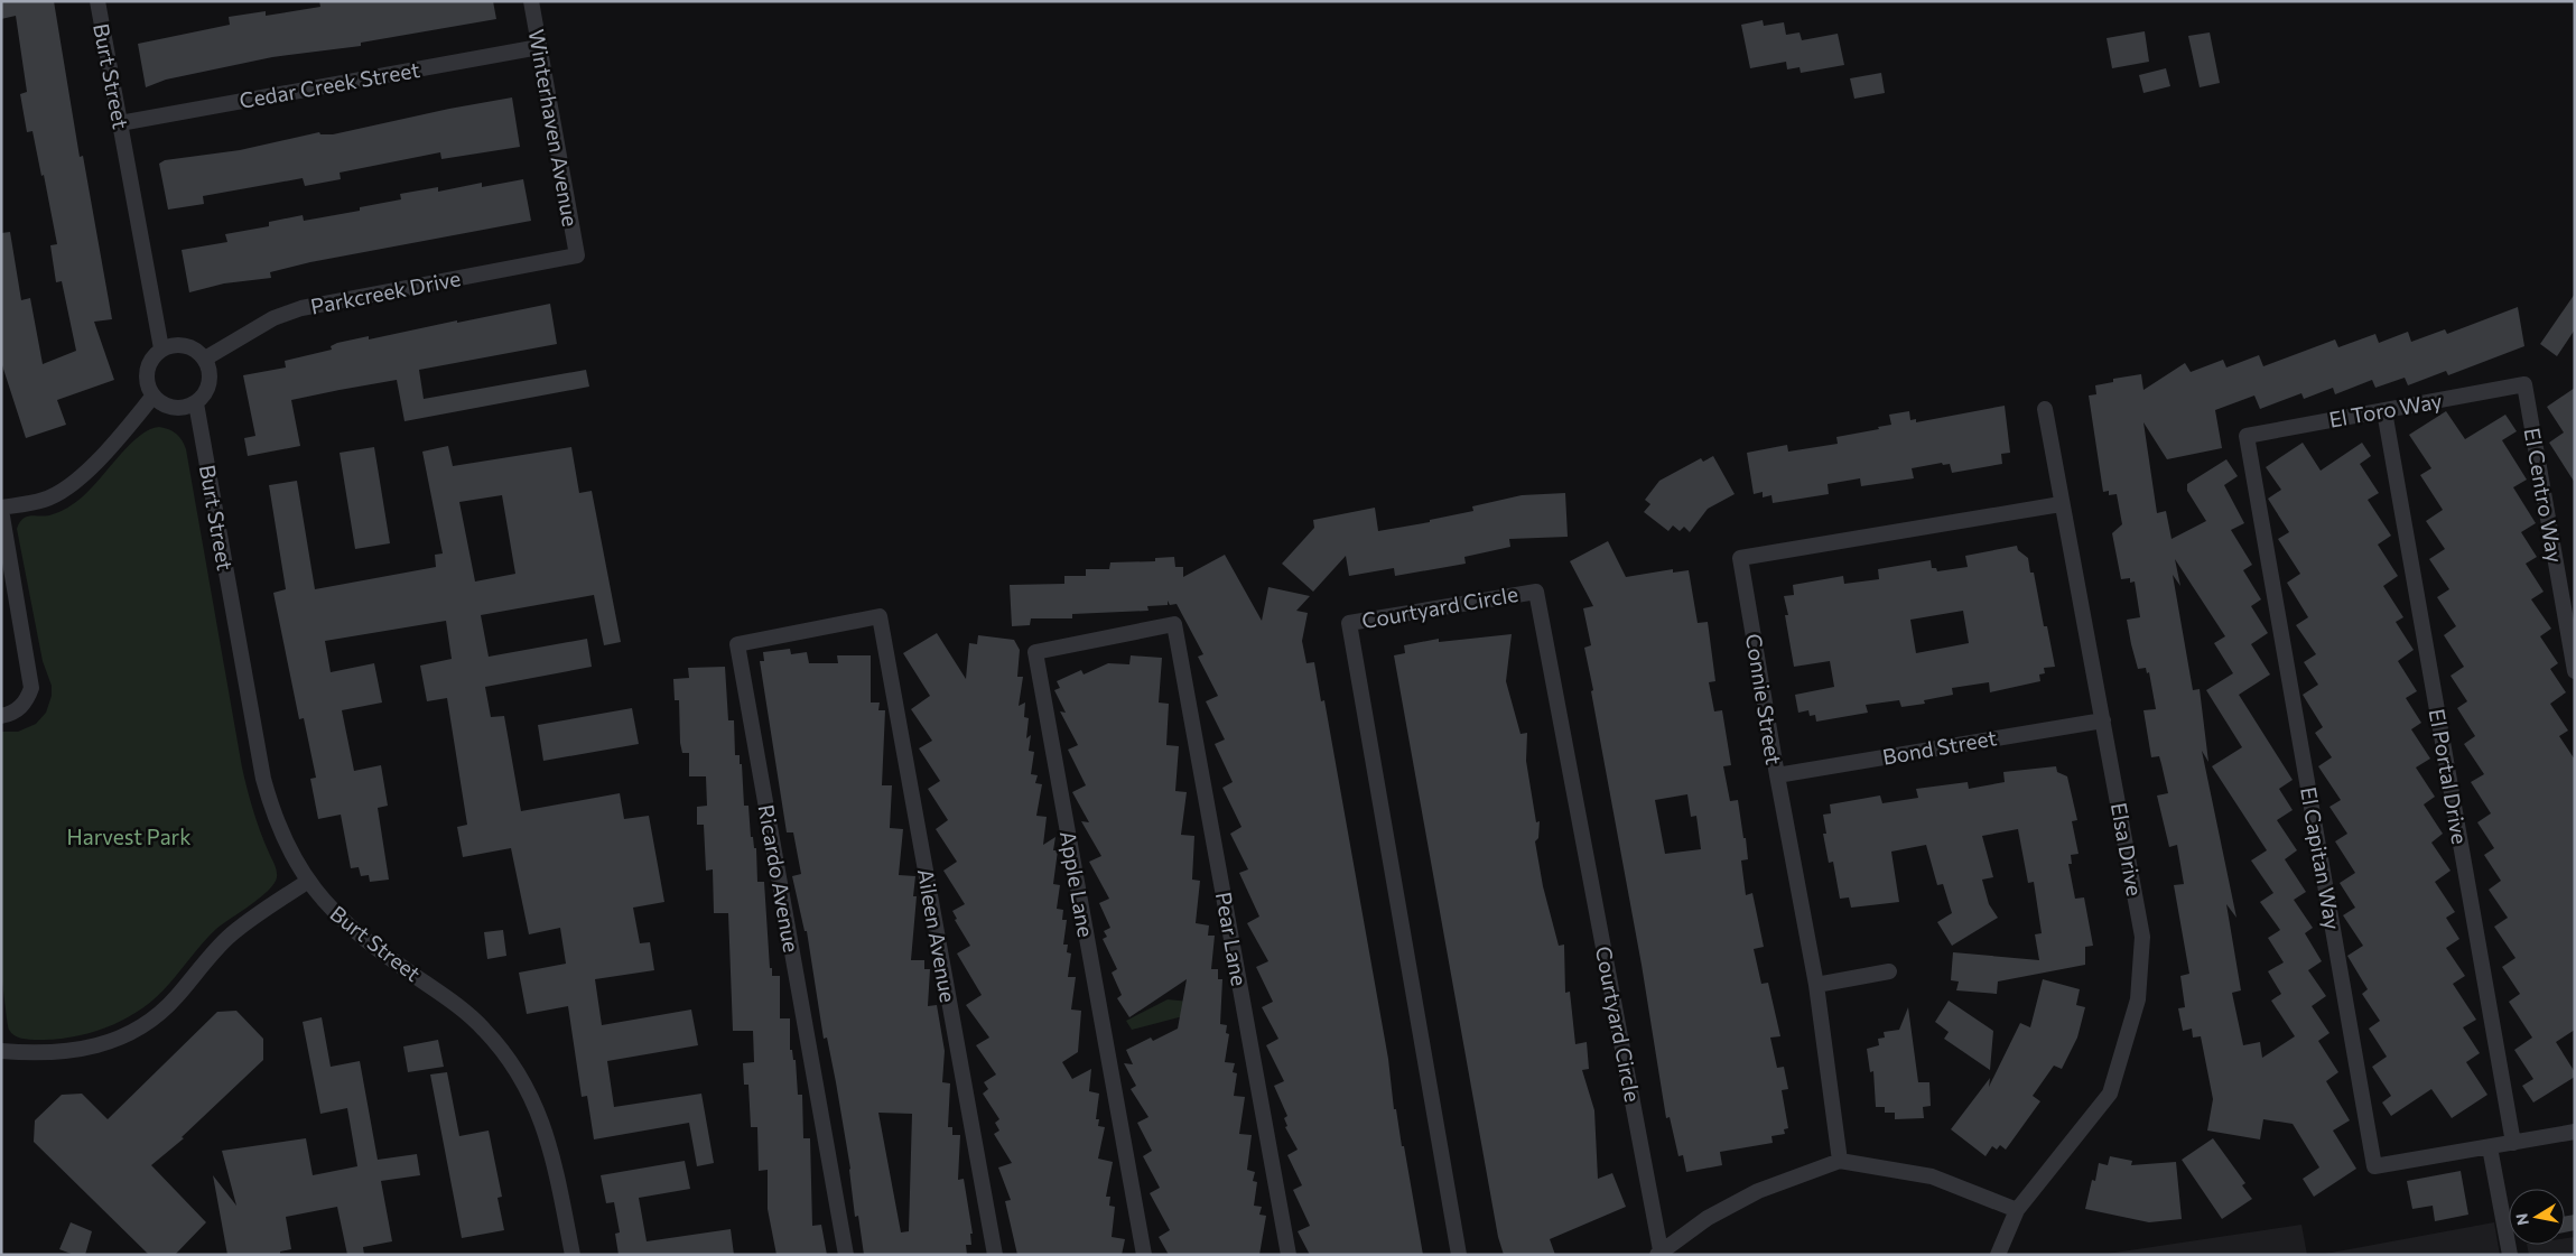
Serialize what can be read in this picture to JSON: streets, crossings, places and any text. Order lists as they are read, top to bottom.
{
  "streets": {
    "street": [
      "Burt Street",
      "Cedar Creek Street",
      "Winterhaven Avenue",
      "Parkcreek Drive",
      "El Toro Way",
      "El Centro Way",
      "Courtyard Circle",
      "Connie Street",
      "Bond Street",
      "El Portal Drive",
      "Elsa Drive",
      "El Capitan Way",
      "Ricardo Avenue",
      "Apple Lane",
      "Aileen Avenue",
      "Pear Lane"
    ]
  },
  "crossings": [
    ["Burt Street", "Cedar Creek Street"],
    ["Burt Street", "Parkcreek Drive"],
    ["Cedar Creek Street", "Winterhaven Avenue"],
    ["Winterhaven Avenue", "Parkcreek Drive"],
    ["El Toro Way", "El Centro Way"],
    ["El Toro Way", "El Portal Drive"],
    ["El Toro Way", "El Capitan Way"],
    ["Connie Street", "Bond Street"],
    ["Connie Street", "Elsa Drive"],
    ["Bond Street", "Elsa Drive"],
    ["Ricardo Avenue", "Aileen Avenue"],
    ["Apple Lane", "Pear Lane"]
  ],
  "parks": ["Harvest Park"],
  "north": "left"
}
